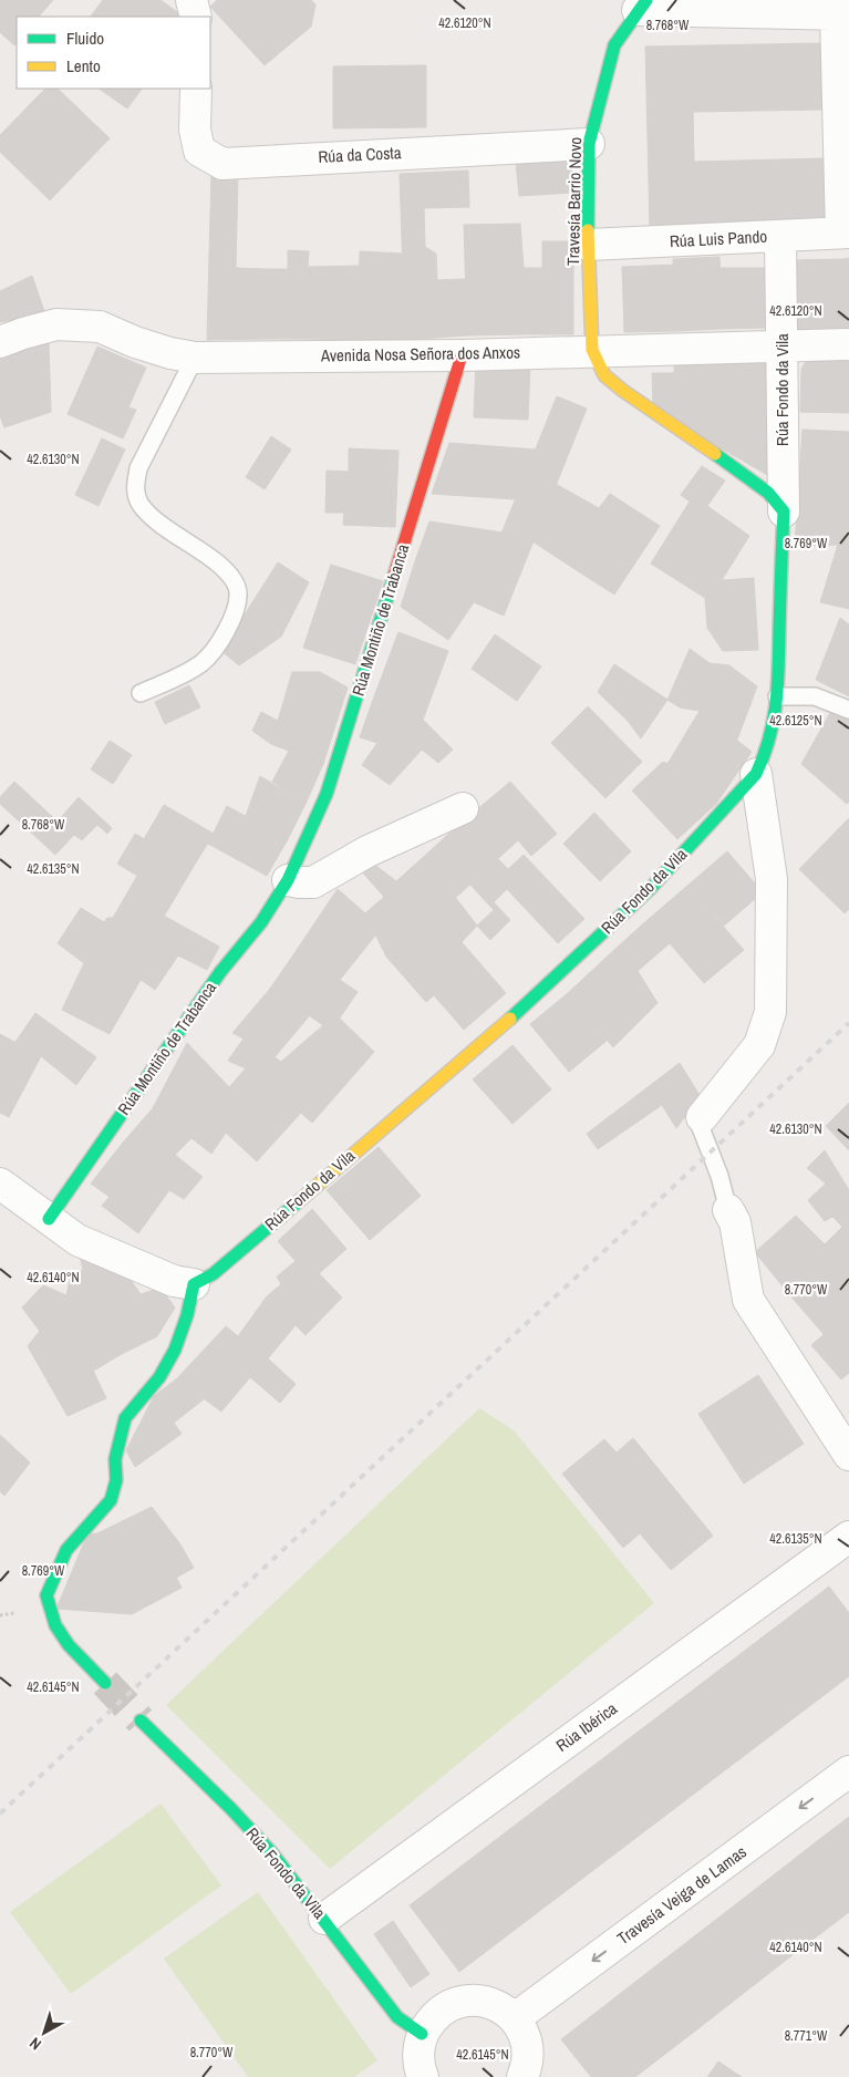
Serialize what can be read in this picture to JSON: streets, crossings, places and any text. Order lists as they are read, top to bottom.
{
  "streets": {
    "street": [
      "Rúa da Costa",
      "Travesía Barrio Novo",
      "Rúa Luis Pando",
      "Avenida Nosa Señora dos Anxos",
      "Rúa Fondo da Vila",
      "Rúa Montiño de Trabanca",
      "Rúa Ibérica",
      "Travesía Veiga de Lamas"
    ]
  },
  "crossings": [
    ["Rúa da Costa", "Travesía Barrio Novo"],
    ["Travesía Barrio Novo", "Rúa Luis Pando"],
    ["Travesía Barrio Novo", "Avenida Nosa Señora dos Anxos"],
    ["Rúa Luis Pando", "Rúa Fondo da Vila"],
    ["Avenida Nosa Señora dos Anxos", "Rúa Fondo da Vila"],
    ["Avenida Nosa Señora dos Anxos", "Rúa Montiño de Trabanca"],
    ["Rúa Fondo da Vila", "Rúa Ibérica"]
  ],
  "one_way": ["Travesía Veiga de Lamas"],
  "legend": ["Fluido", "Lento"],
  "north": "bottom left",
  "coordinates": [
    "42.6120°N",
    "8.768°W",
    "42.6130°N",
    "8.769°W",
    "42.6125°N",
    "42.6135°N",
    "42.6140°N",
    "8.770°W",
    "42.6145°N",
    "8.771°W"
  ]
}
